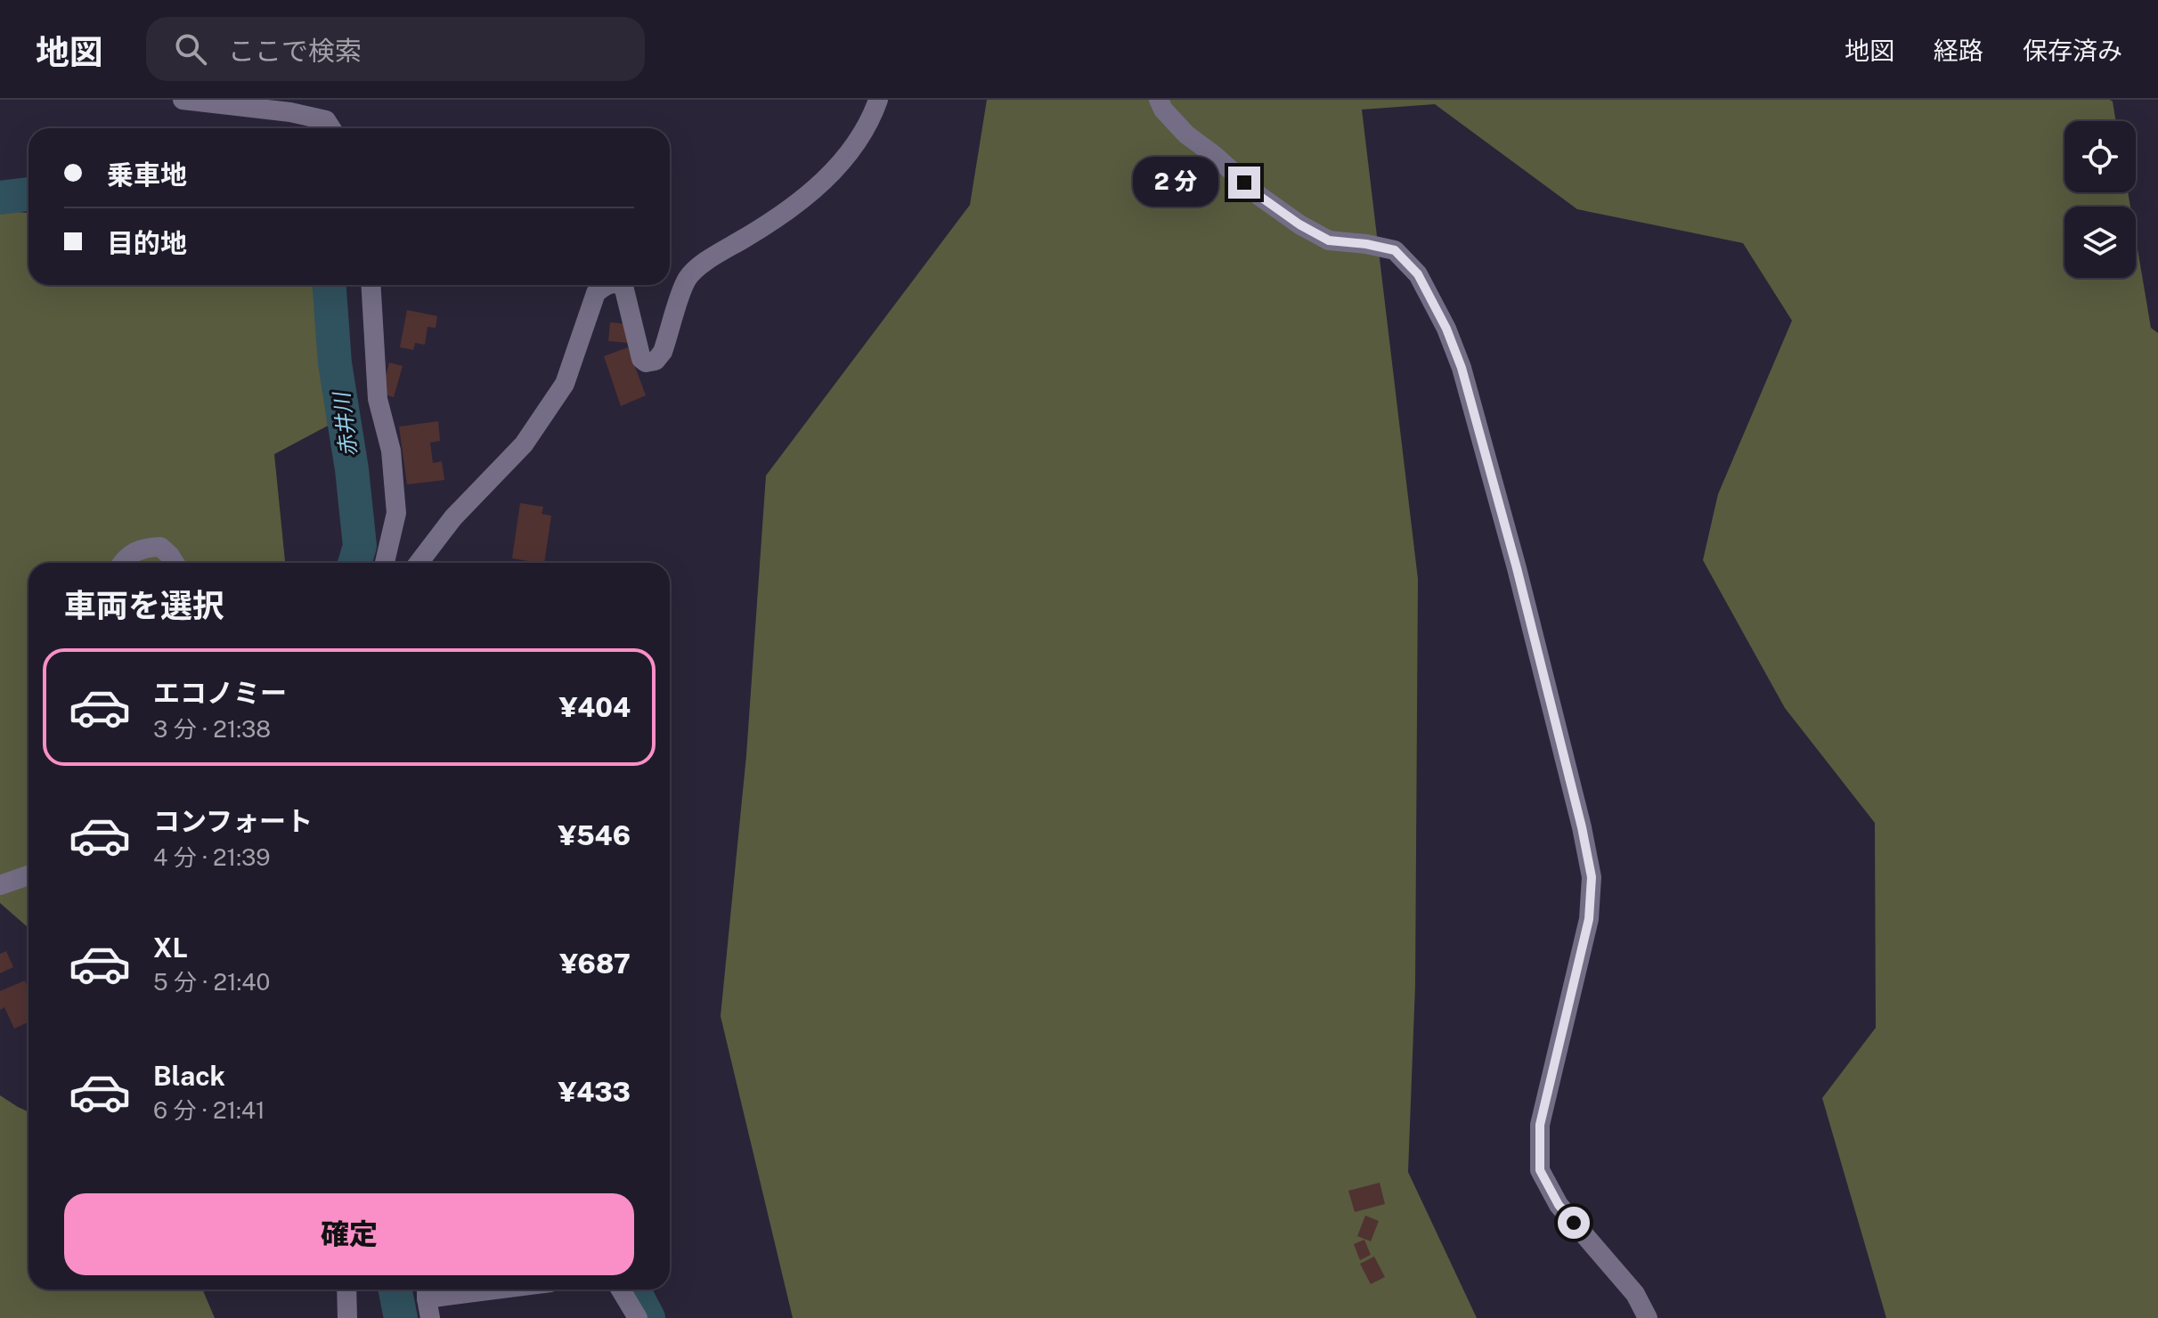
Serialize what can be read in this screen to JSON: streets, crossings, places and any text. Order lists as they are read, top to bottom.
{
  "water": ["赤井川"],
  "page": {
    "header": "地図",
    "search": "ここで検索",
    "nav": ["地図", "経路", "保存済み"],
    "banner": ["乗車地", "目的地"],
    "bubble": "2 分",
    "heading": "車両を選択",
    "list": [
      {
        "name": "エコノミー",
        "note": "3 分 · 21:38",
        "value": "¥404"
      },
      {
        "name": "コンフォート",
        "note": "4 分 · 21:39",
        "value": "¥546"
      },
      {
        "name": "XL",
        "note": "5 分 · 21:40",
        "value": "¥687"
      },
      {
        "name": "Black",
        "note": "6 分 · 21:41",
        "value": "¥433"
      }
    ],
    "buttons": "確定"
  }
}
